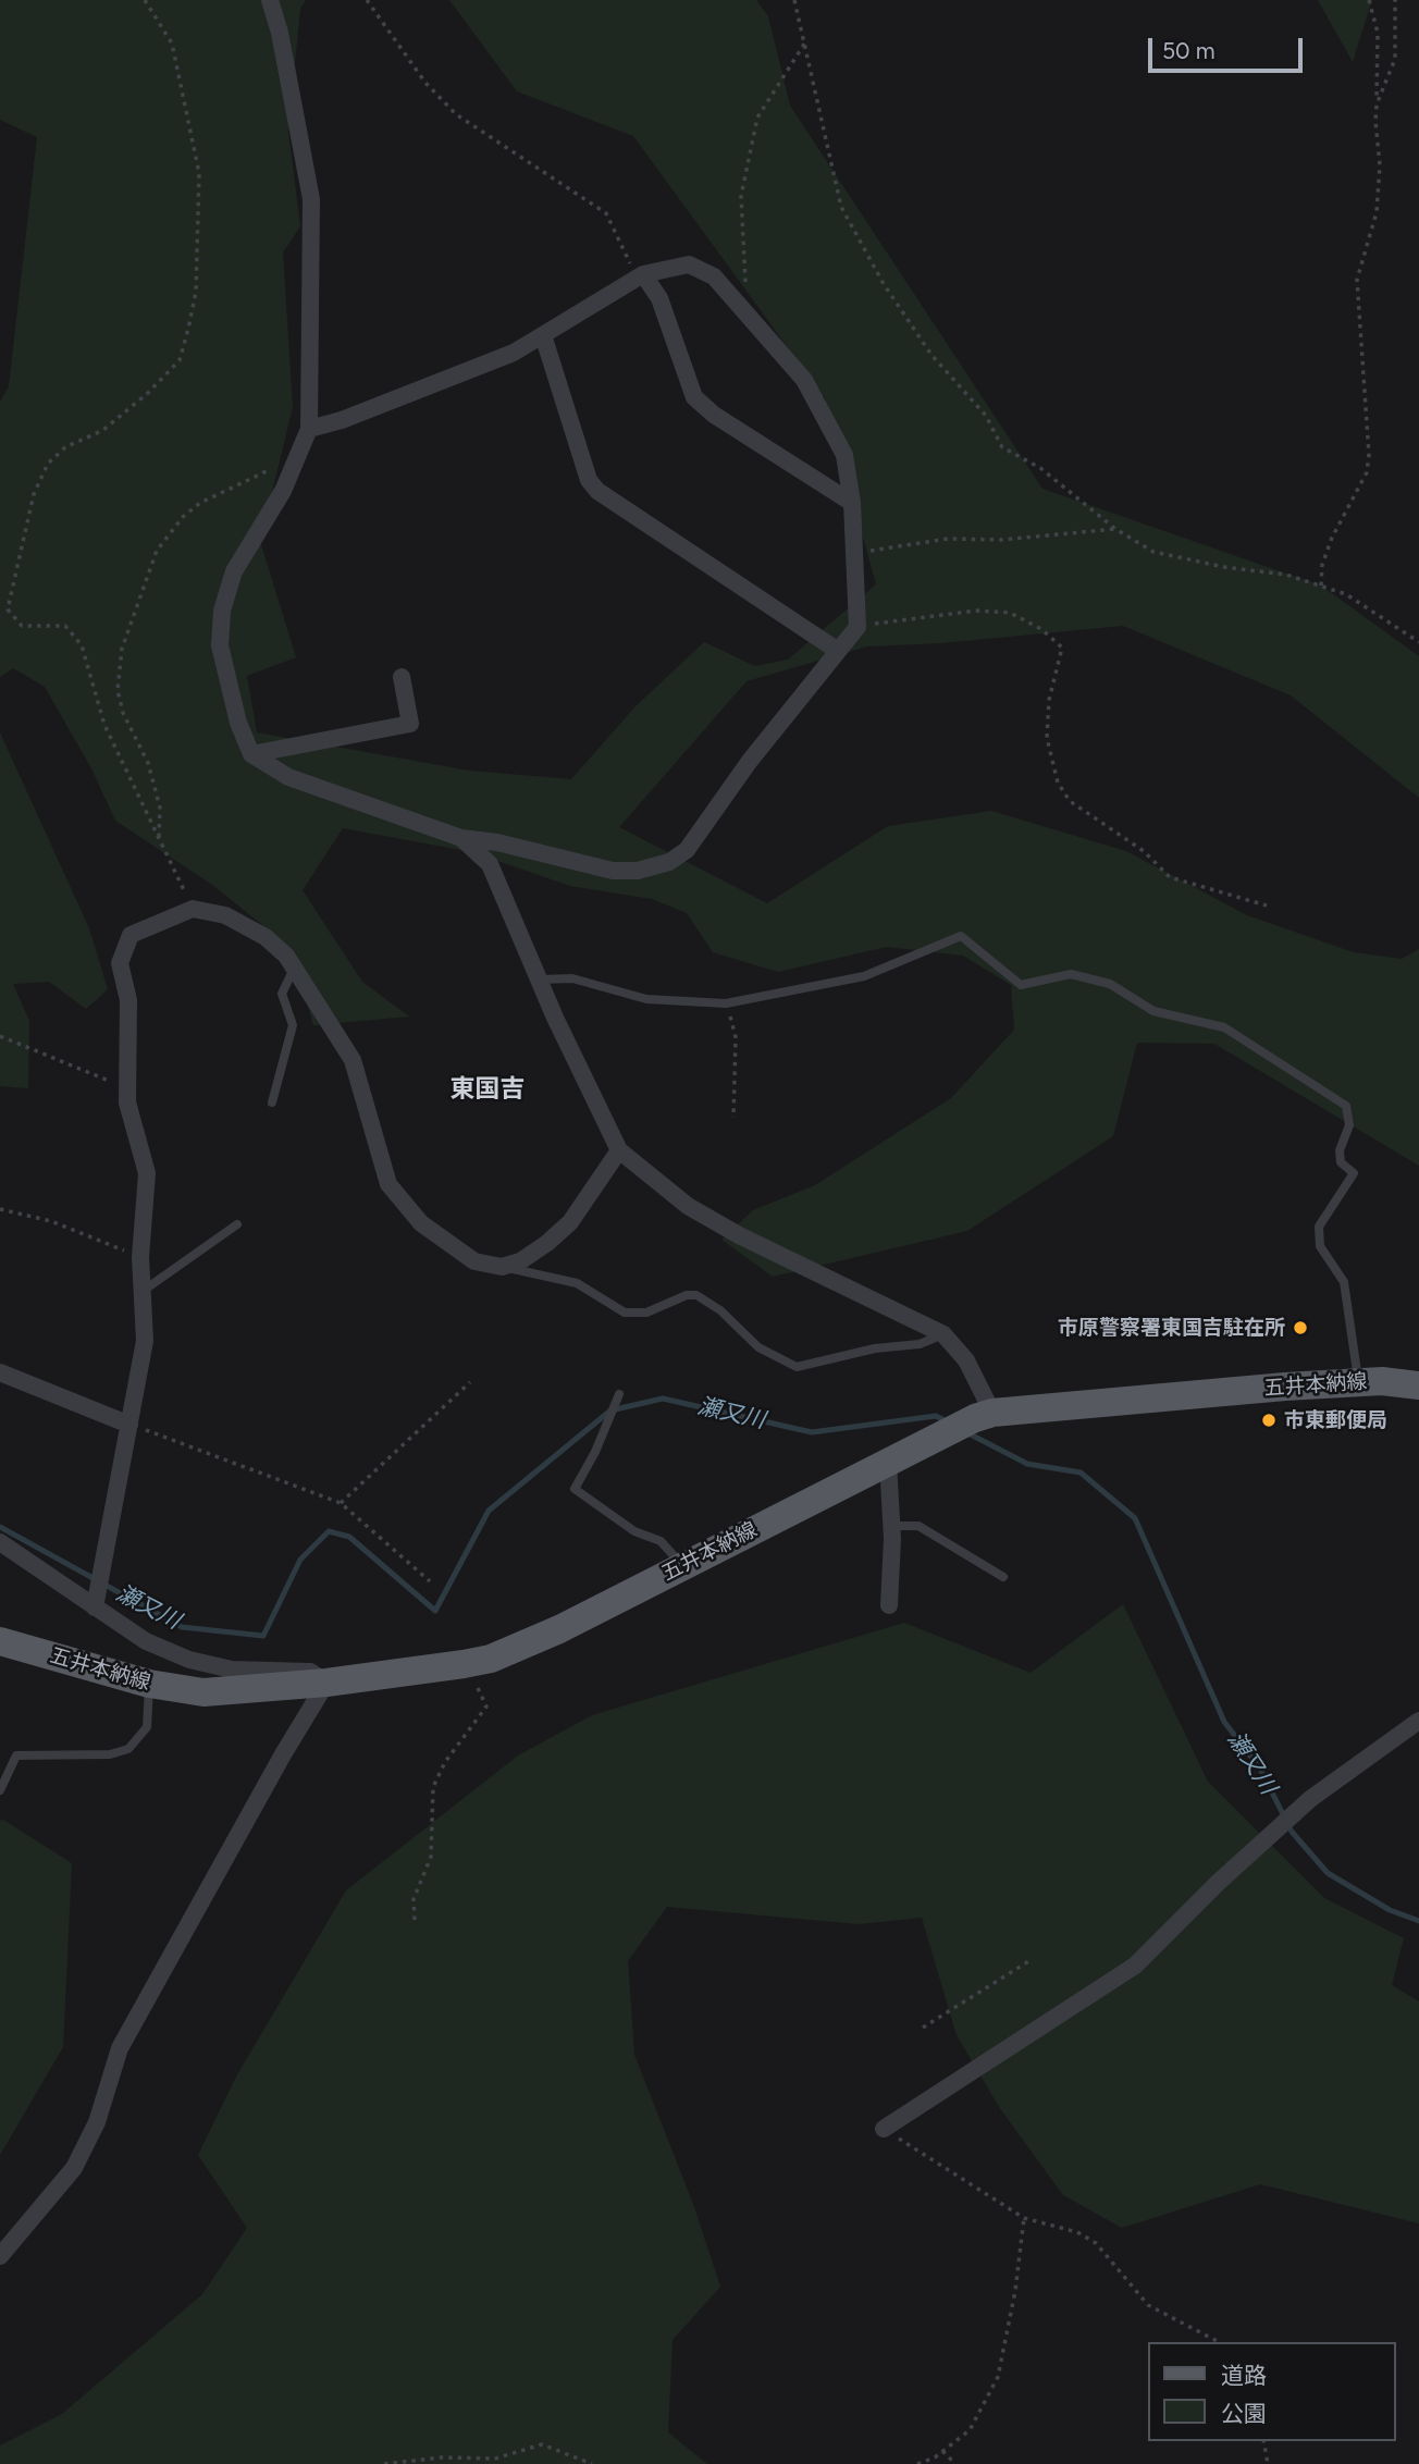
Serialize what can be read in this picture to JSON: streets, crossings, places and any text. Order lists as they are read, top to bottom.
{
  "streets": {
    "main road": ["五井本納線"]
  },
  "districts": ["東国吉"],
  "water": ["瀬又川"],
  "places": ["市原警察署東国吉駐在所", "市東郵便局"],
  "legend": ["道路", "公園"],
  "scale_bar": "50 m"
}
